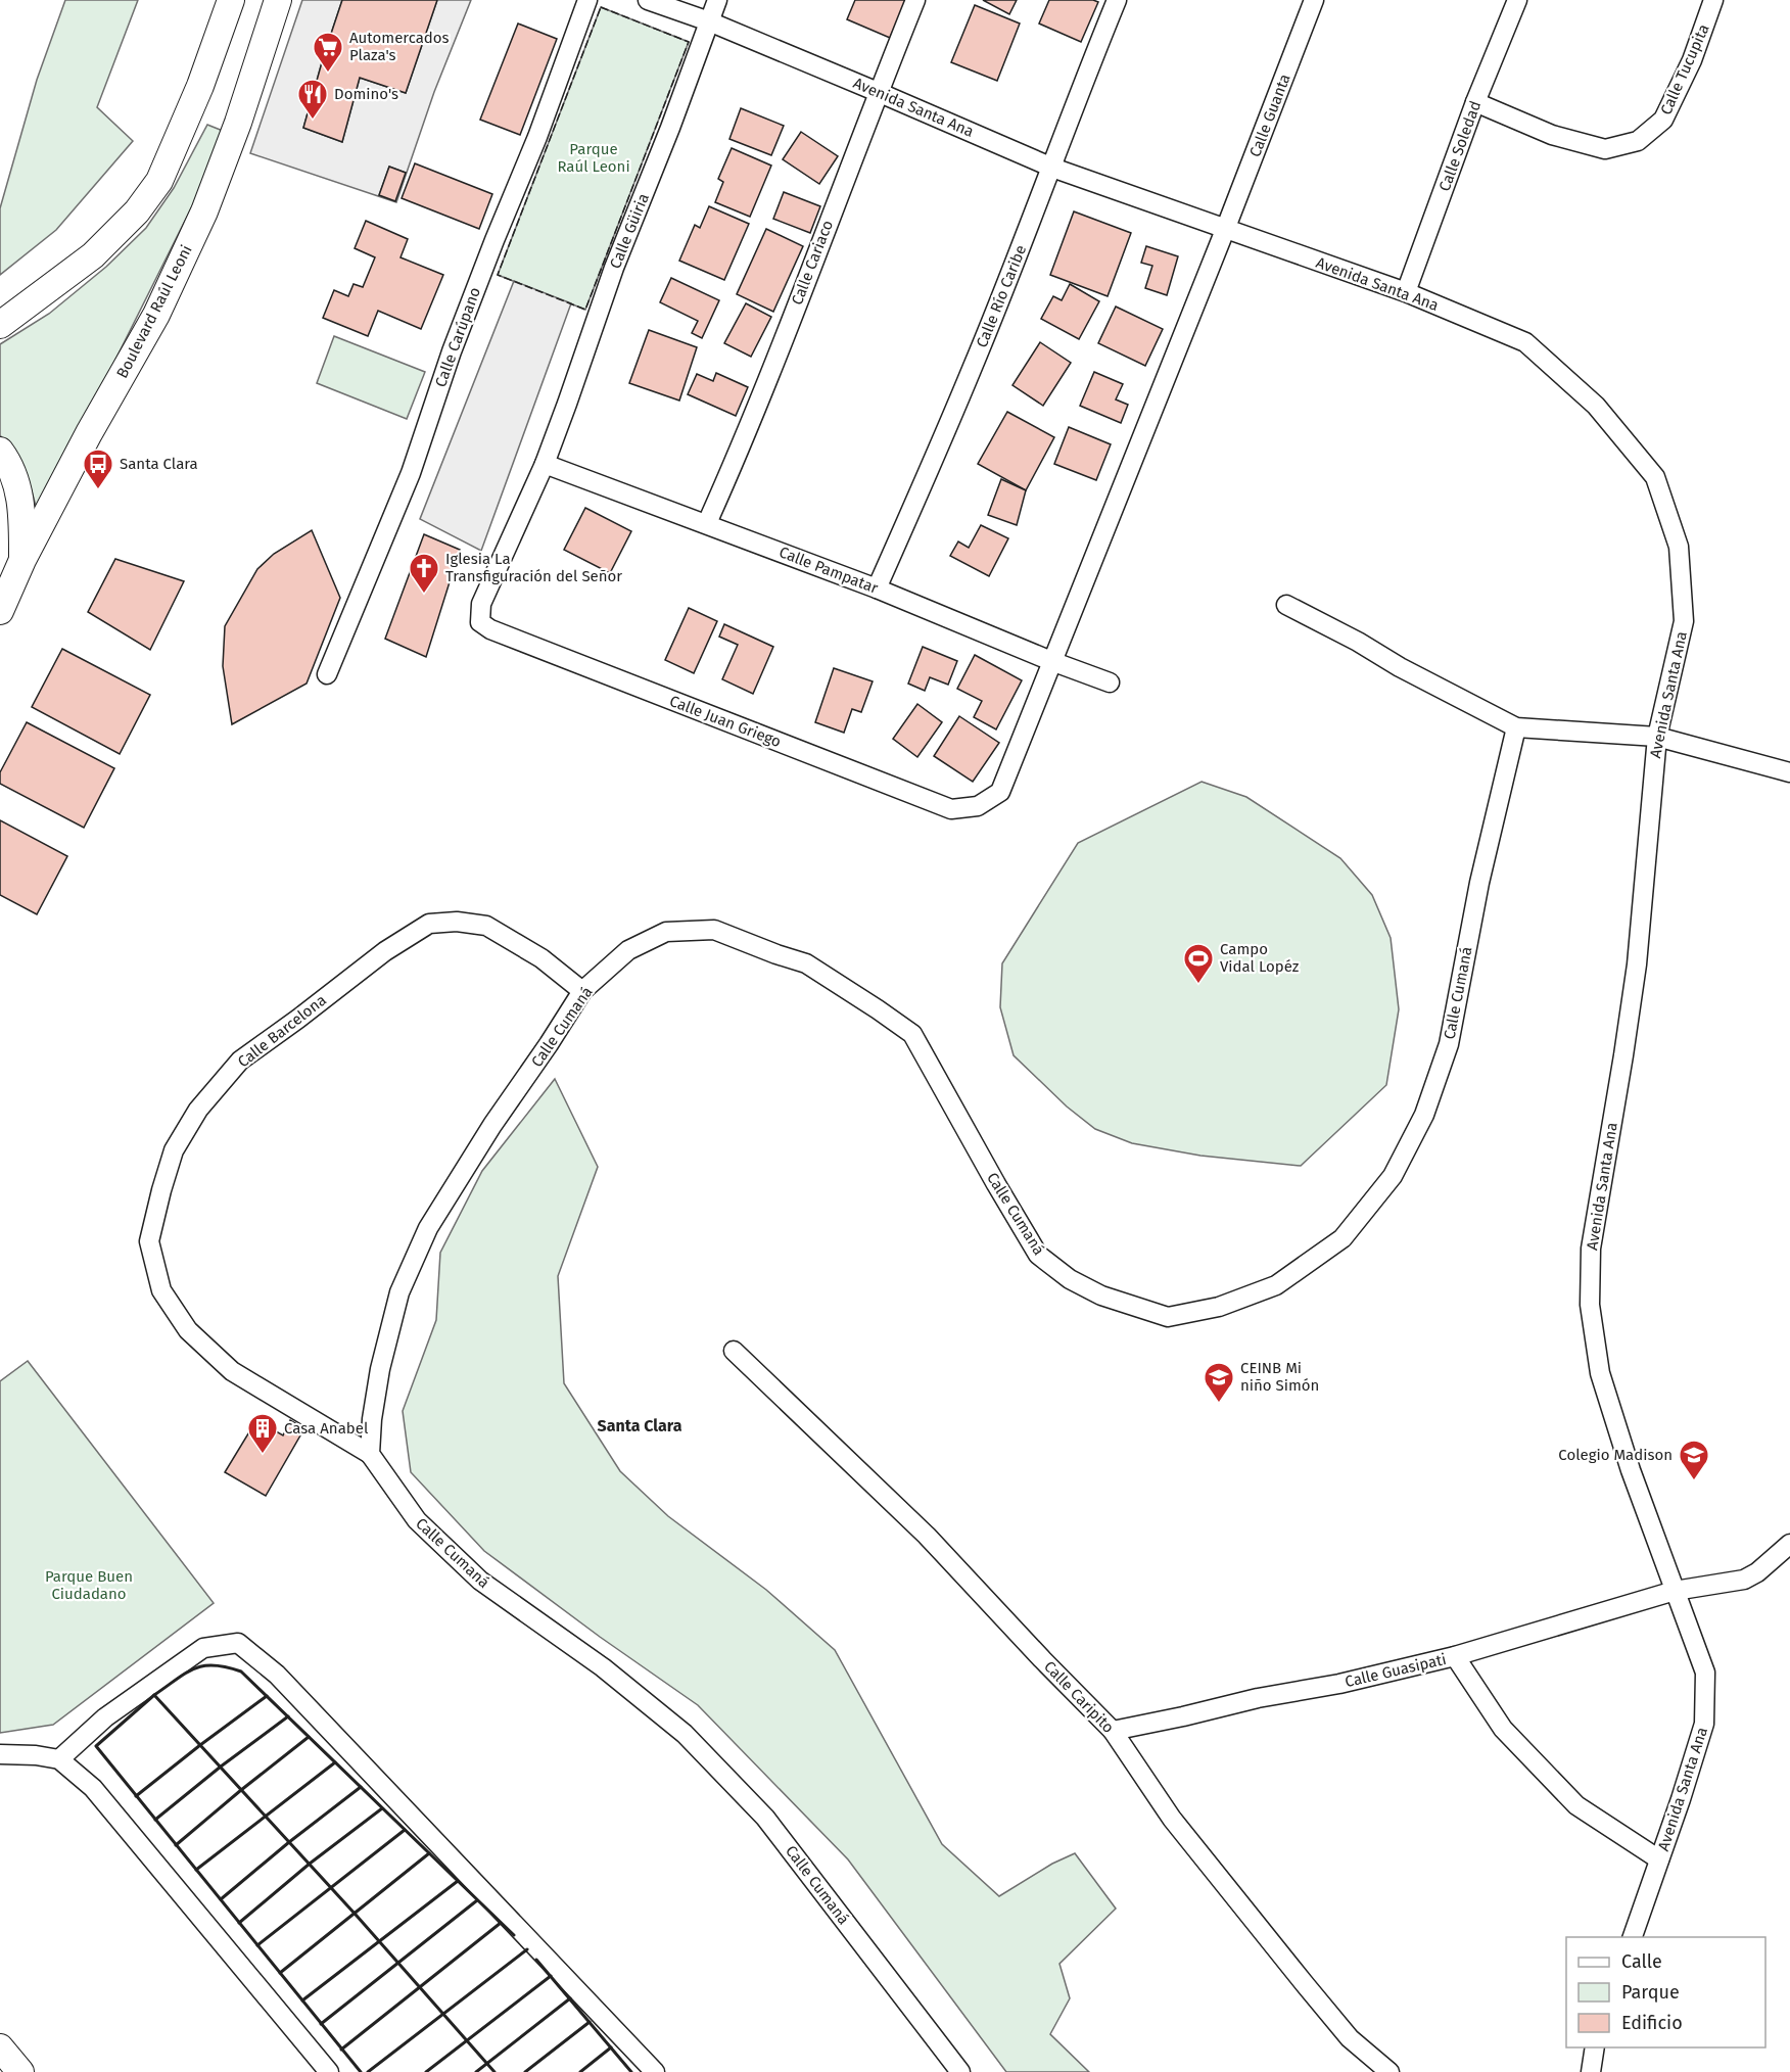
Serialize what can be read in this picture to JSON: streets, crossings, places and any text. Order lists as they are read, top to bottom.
{
  "streets": {
    "main road": ["Boulevard Raúl Leoni"],
    "street": [
      "Calle Tucupita",
      "Avenida Santa Ana",
      "Calle Guanta",
      "Calle Soledad",
      "Calle Güiria",
      "Calle Cariaco",
      "Calle Río Caribe",
      "Calle Carúpano",
      "Calle Pampatar",
      "Calle Juan Griego",
      "Calle Cumaná",
      "Calle Barcelona",
      "Calle Guasipati",
      "Calle Caripito"
    ]
  },
  "crossings": [
    ["Calle Tucupita", "Calle Soledad"],
    ["Avenida Santa Ana", "Calle Guanta"],
    ["Avenida Santa Ana", "Calle Soledad"],
    ["Avenida Santa Ana", "Calle Güiria"],
    ["Avenida Santa Ana", "Calle Cariaco"],
    ["Avenida Santa Ana", "Calle Río Caribe"],
    ["Avenida Santa Ana", "Calle Guasipati"],
    ["Calle Guanta", "Calle Pampatar"],
    ["Calle Guanta", "Calle Juan Griego"],
    ["Calle Güiria", "Calle Pampatar"],
    ["Calle Güiria", "Calle Juan Griego"],
    ["Calle Cariaco", "Calle Pampatar"],
    ["Calle Río Caribe", "Calle Pampatar"],
    ["Calle Pampatar", "Calle Juan Griego"],
    ["Calle Cumaná", "Calle Barcelona"],
    ["Calle Guasipati", "Calle Caripito"]
  ],
  "districts": ["Santa Clara"],
  "parks": ["Parque Raúl Leoni", "Parque Buen Ciudadano"],
  "places": {
    "supermarket": ["Automercados Plaza's"],
    "restaurant": ["Domino's"],
    "bus stop": ["Santa Clara"],
    "church": ["Iglesia La Transfiguración del Señor"],
    "sports": ["Campo Vidal Lopéz"],
    "school or university": ["CEINB Mi niño Simón", "Colegio Madison"],
    "building": ["Casa Anabel"]
  },
  "legend": ["Calle", "Parque", "Edificio"]
}
